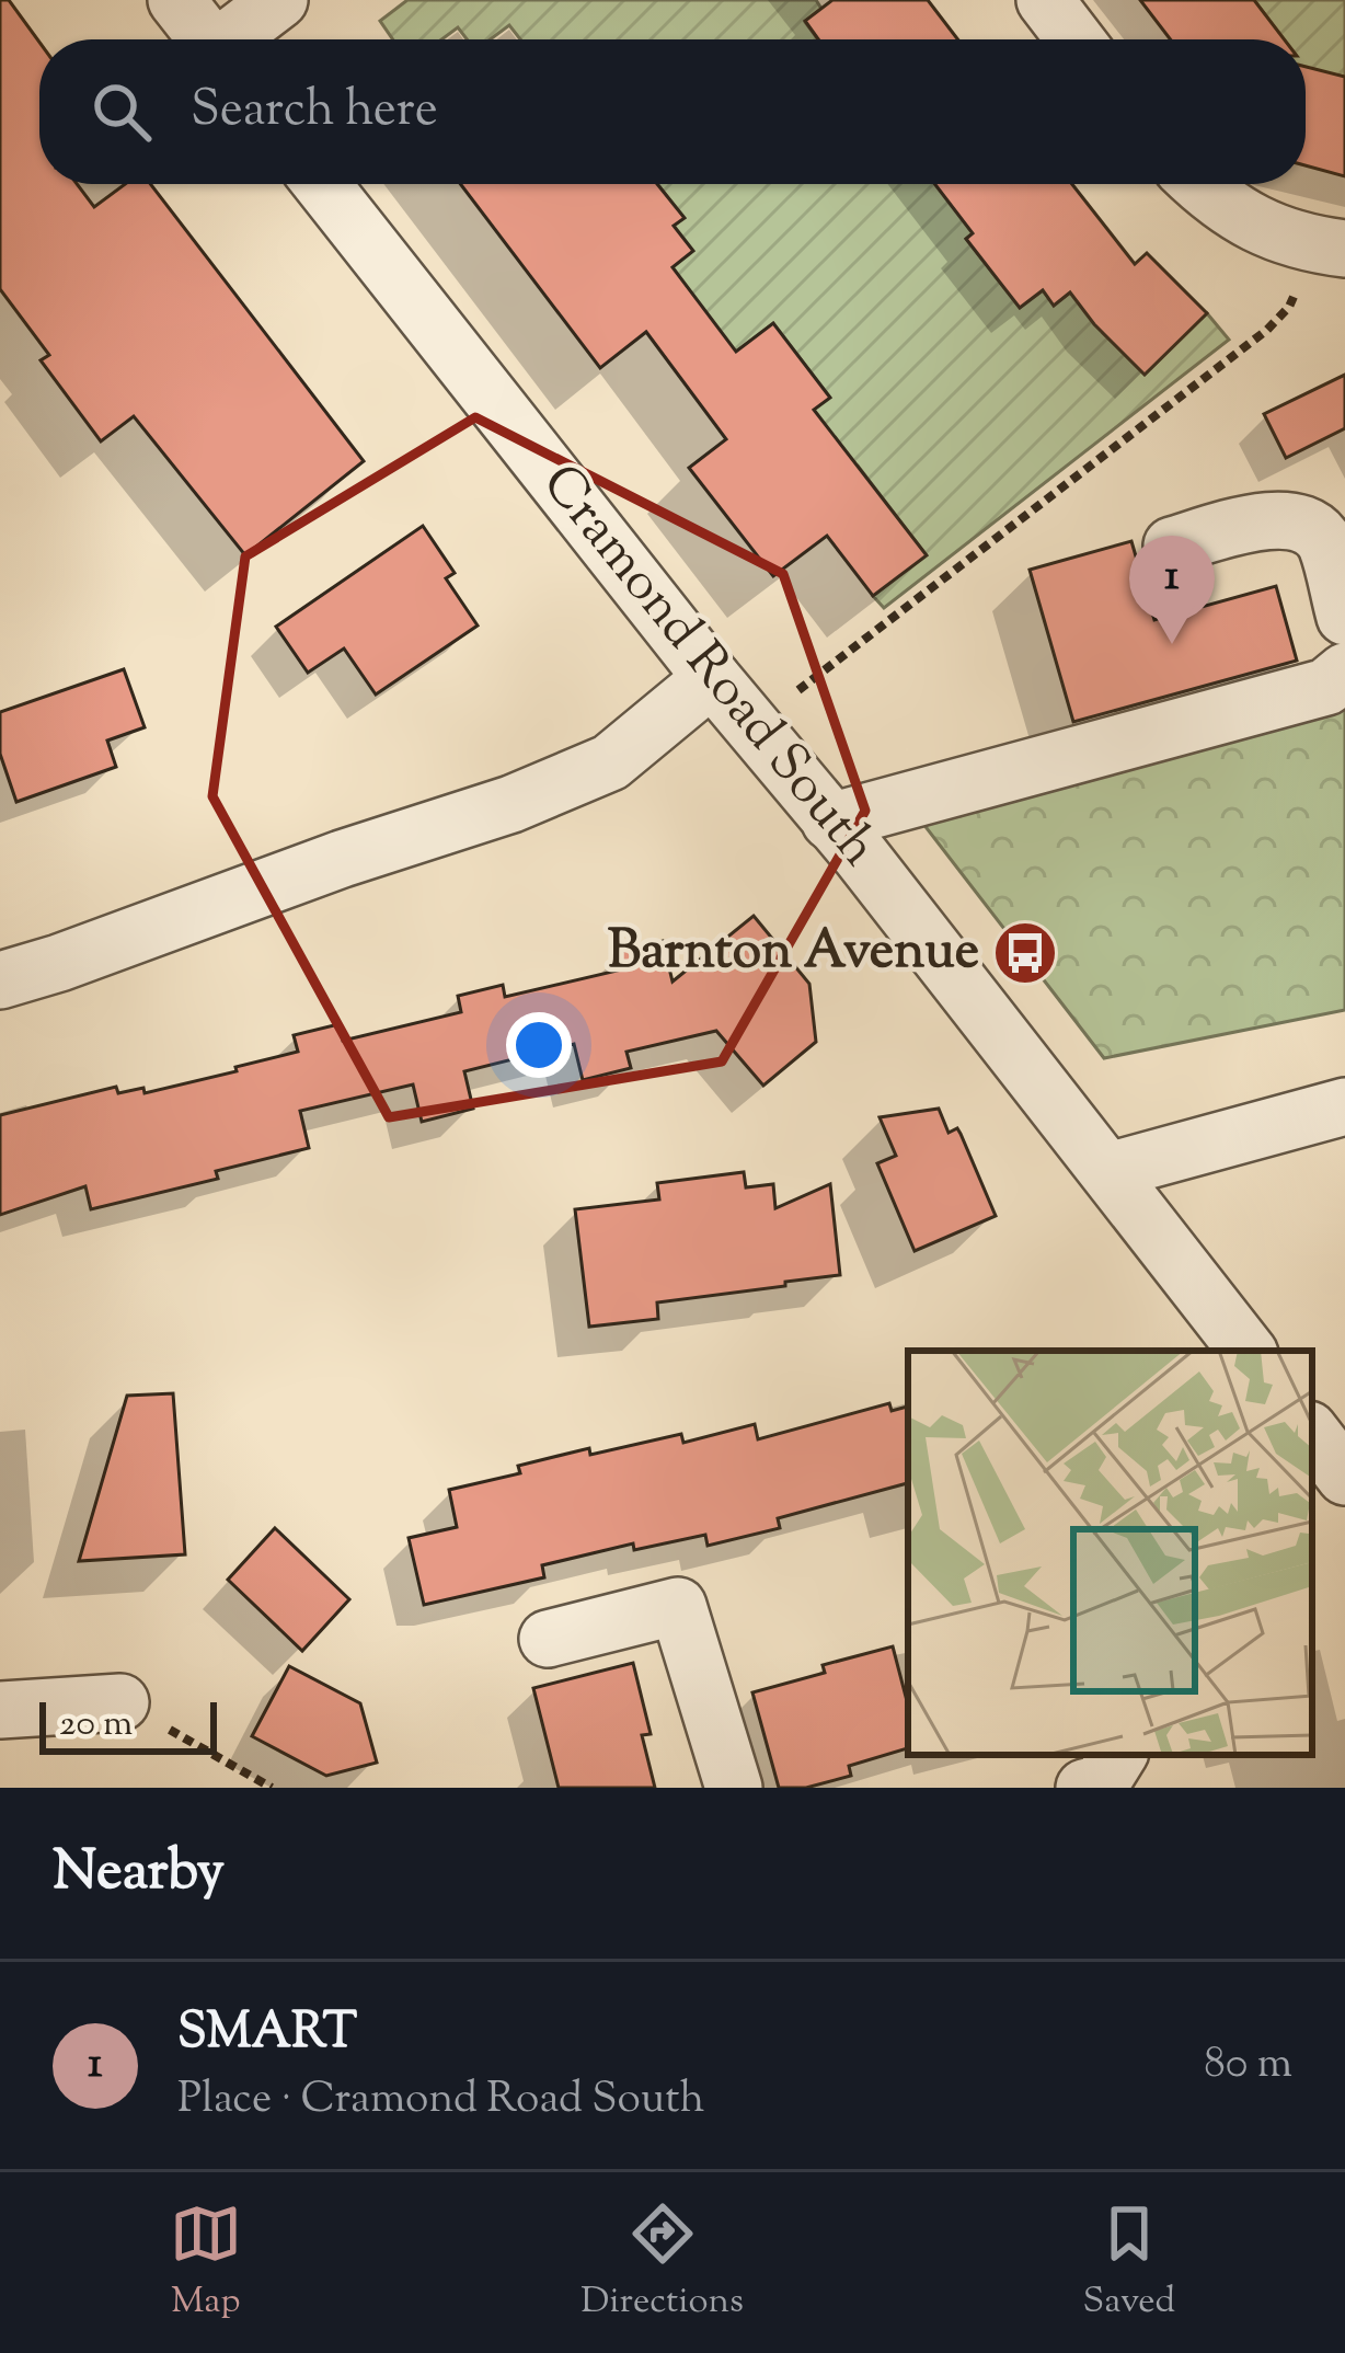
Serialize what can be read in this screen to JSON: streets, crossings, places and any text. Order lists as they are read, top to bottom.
{
  "streets": {
    "street": ["Cramond Road South"]
  },
  "places": {
    "bus stop": ["Barnton Avenue"]
  },
  "scale_bar": "20 m",
  "page": {
    "search": "Search here",
    "pins": "1",
    "scale": "20 m",
    "heading": "Nearby",
    "list": [
      {
        "mark": "1",
        "name": "SMART",
        "note": "Place · Cramond Road South",
        "value": "80 m"
      }
    ],
    "nav": ["Map", "Directions", "Saved"]
  }
}
